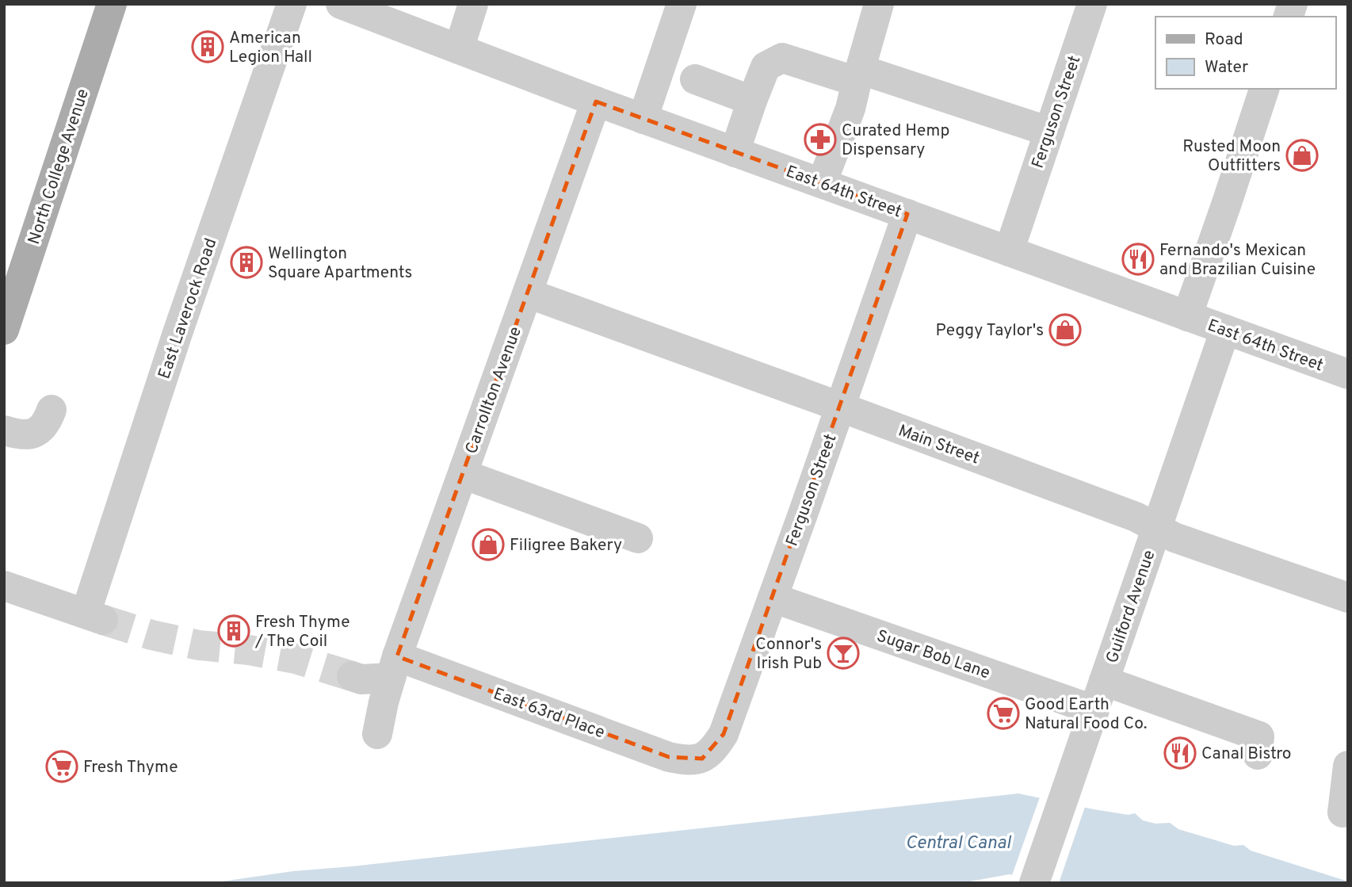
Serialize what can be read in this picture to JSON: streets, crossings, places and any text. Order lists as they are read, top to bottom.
{
  "streets": {
    "main road": ["North College Avenue"],
    "street": [
      "Ferguson Street",
      "East 64th Street",
      "East Laverock Road",
      "Carrollton Avenue",
      "Main Street",
      "Guilford Avenue",
      "Sugar Bob Lane",
      "East 63rd Place"
    ]
  },
  "crossings": [
    ["Ferguson Street", "East 64th Street"],
    ["Ferguson Street", "Main Street"],
    ["Ferguson Street", "Sugar Bob Lane"],
    ["Ferguson Street", "East 63rd Place"],
    ["East 64th Street", "Carrollton Avenue"],
    ["East 64th Street", "Guilford Avenue"],
    ["Carrollton Avenue", "Main Street"],
    ["Carrollton Avenue", "East 63rd Place"],
    ["Main Street", "Guilford Avenue"],
    ["Guilford Avenue", "Sugar Bob Lane"]
  ],
  "water": ["Central Canal"],
  "places": {
    "building": ["American Legion Hall", "Wellington Square Apartments", "Fresh Thyme / The Coil"],
    "pharmacy": ["Curated Hemp Dispensary"],
    "shop": ["Rusted Moon Outfitters", "Peggy Taylor's", "Filigree Bakery"],
    "restaurant": ["Fernando's Mexican and Brazilian Cuisine", "Canal Bistro"],
    "bar": ["Connor's Irish Pub"],
    "supermarket": ["Good Earth Natural Food Co.", "Fresh Thyme"]
  },
  "legend": ["Road", "Water"]
}
